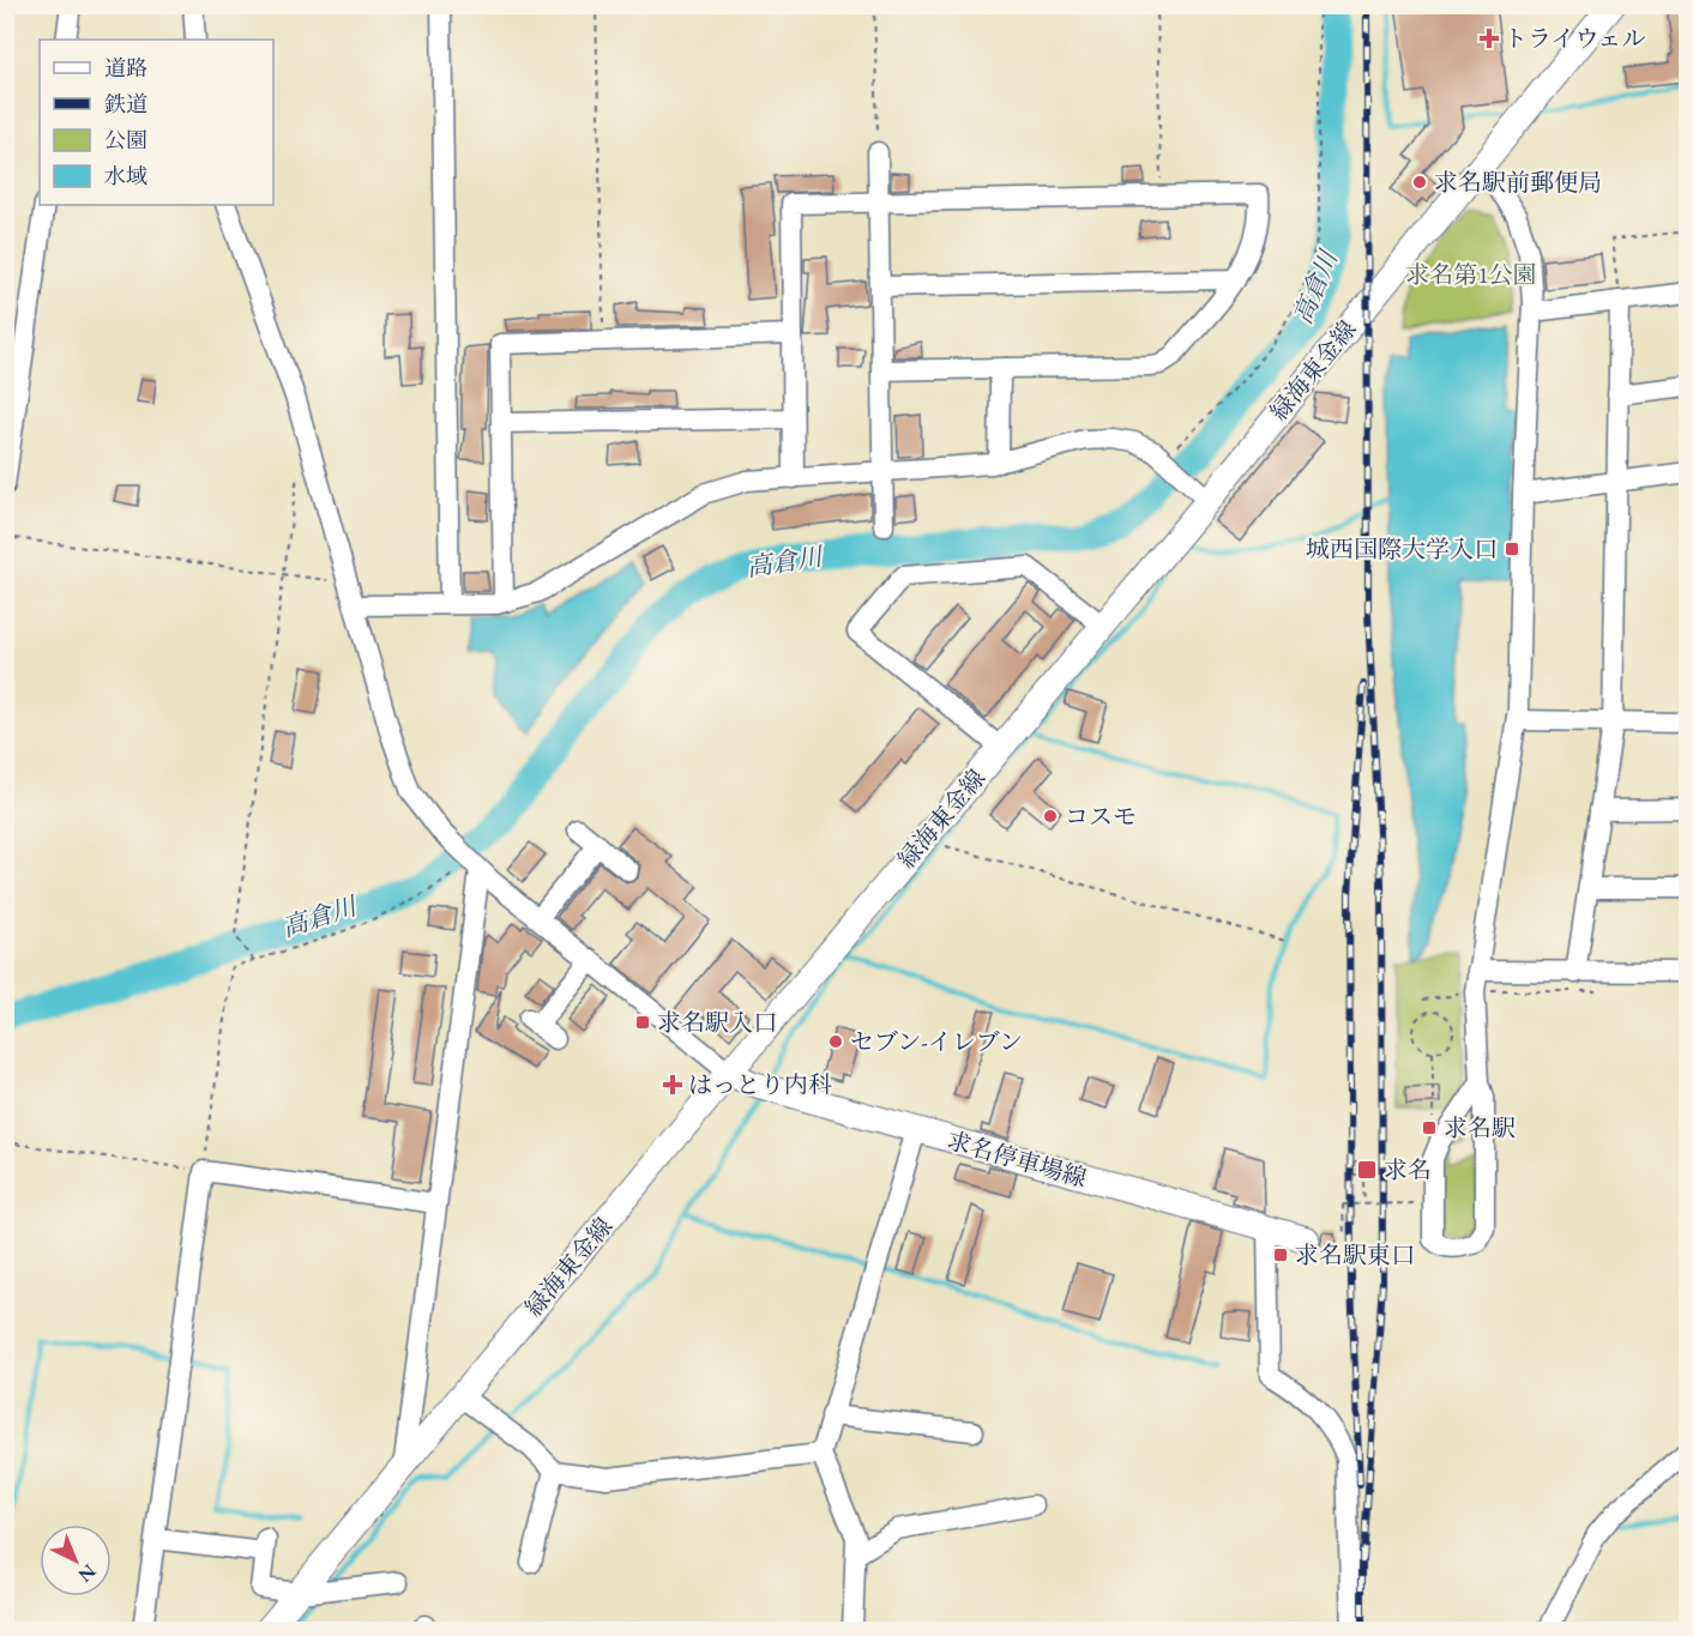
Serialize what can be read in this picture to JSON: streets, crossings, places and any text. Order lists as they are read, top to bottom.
{
  "streets": {
    "main road": ["緑海東金線", "求名停車場線"]
  },
  "crossings": [
    ["緑海東金線", "求名停車場線"]
  ],
  "water": ["高倉川"],
  "parks": ["求名第1公園"],
  "places": {
    "health": ["トライウェル", "はっとり内科"],
    "other": ["求名駅前郵便局", "コスモ", "セブン-イレブン"],
    "transit": [
      "城西国際大学入口",
      "求名駅入口",
      "求名駅",
      "求名",
      "求名駅東口"
    ]
  },
  "legend": [
    "道路",
    "鉄道",
    "公園",
    "水域"
  ],
  "north": "bottom right"
}
